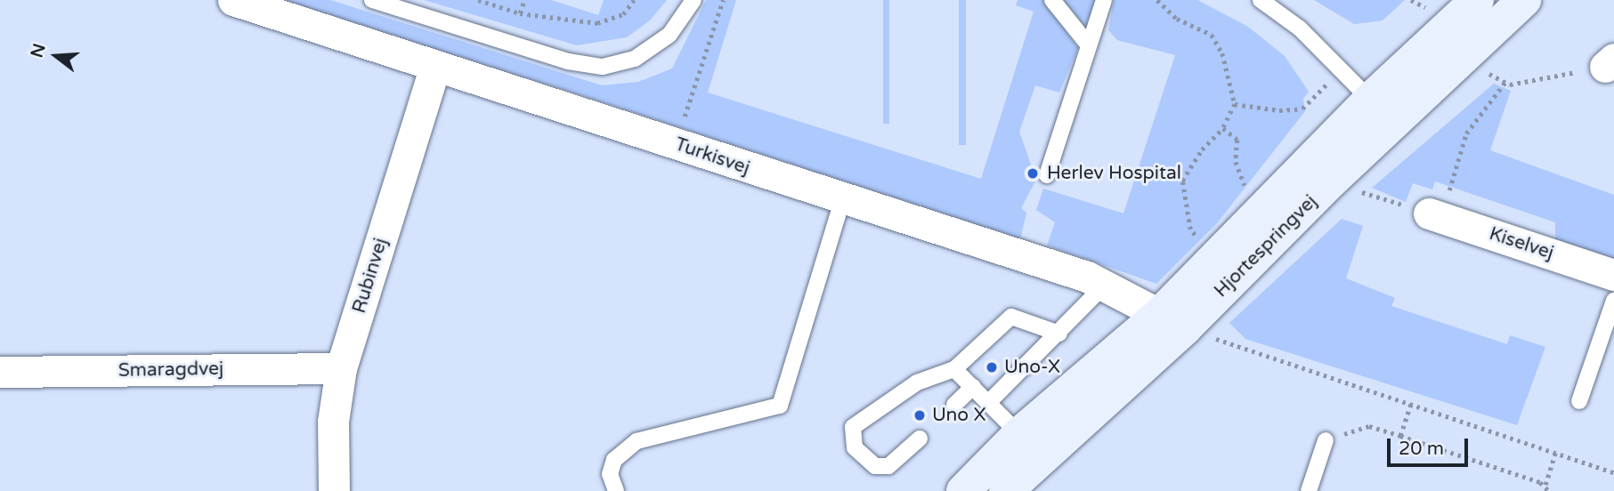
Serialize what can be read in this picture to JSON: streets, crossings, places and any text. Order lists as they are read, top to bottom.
{
  "streets": {
    "street": [
      "Turkisvej",
      "Kiselvej",
      "Hjortespringvej",
      "Rubinvej",
      "Smaragdvej"
    ]
  },
  "crossings": [
    ["Turkisvej", "Hjortespringvej"],
    ["Turkisvej", "Rubinvej"],
    ["Rubinvej", "Smaragdvej"]
  ],
  "places": ["Herlev Hospital", "Uno-X", "Uno X"],
  "scale_bar": "20 m",
  "north": "left"
}
